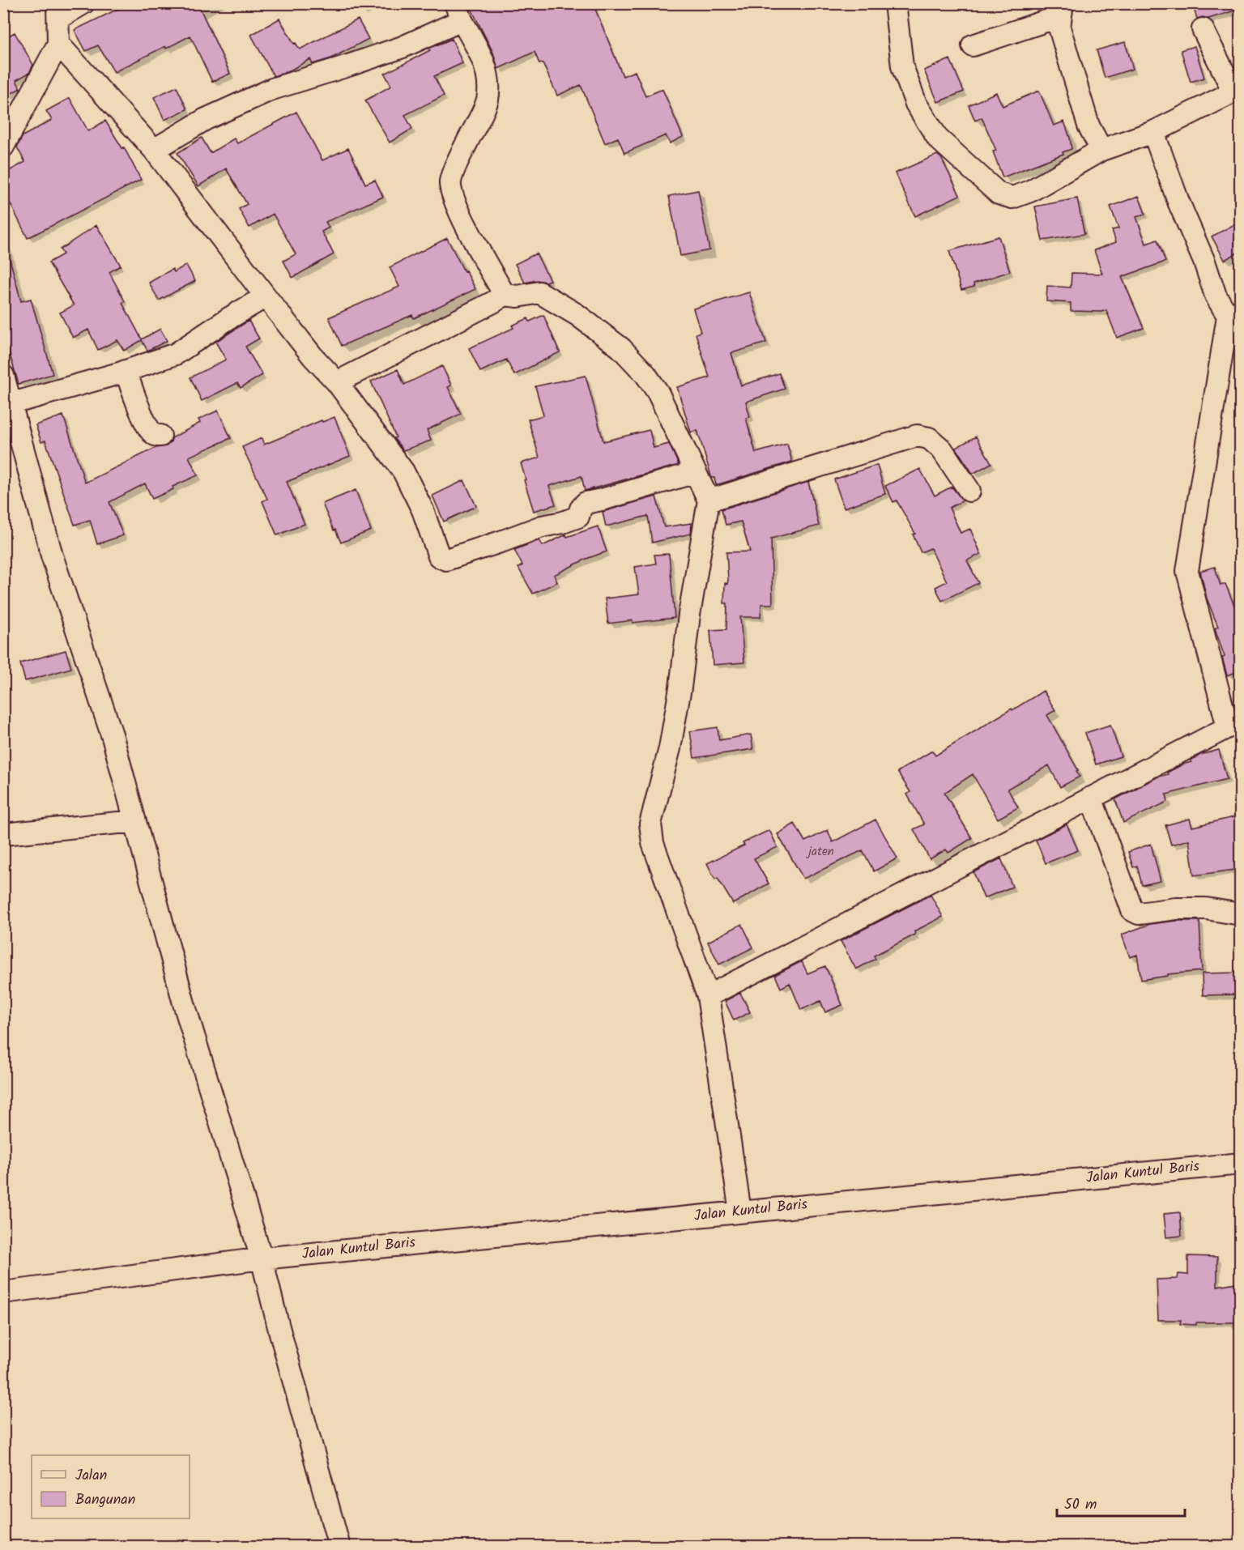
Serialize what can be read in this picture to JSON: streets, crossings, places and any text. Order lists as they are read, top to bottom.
{
  "streets": {
    "street": ["Jalan Kuntul Baris"]
  },
  "house_numbers": ["jaten"],
  "legend": ["Jalan", "Bangunan"],
  "scale_bar": "50 m"
}
